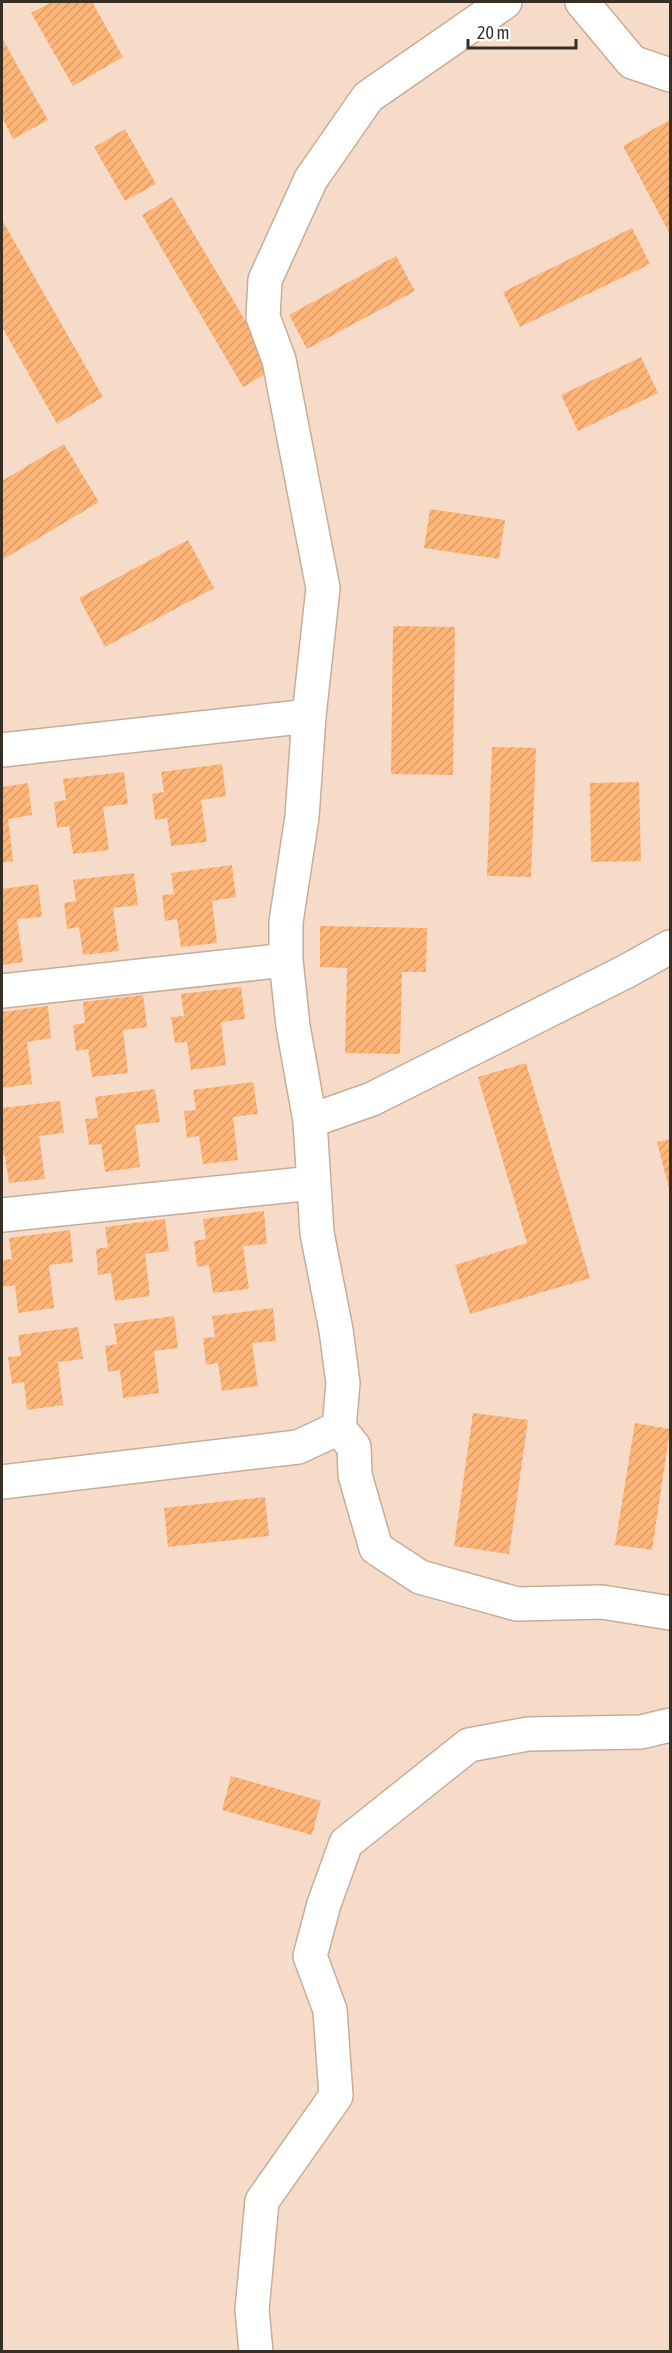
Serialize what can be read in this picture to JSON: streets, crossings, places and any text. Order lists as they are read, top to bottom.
{
  "scale_bar": "20 m"
}
